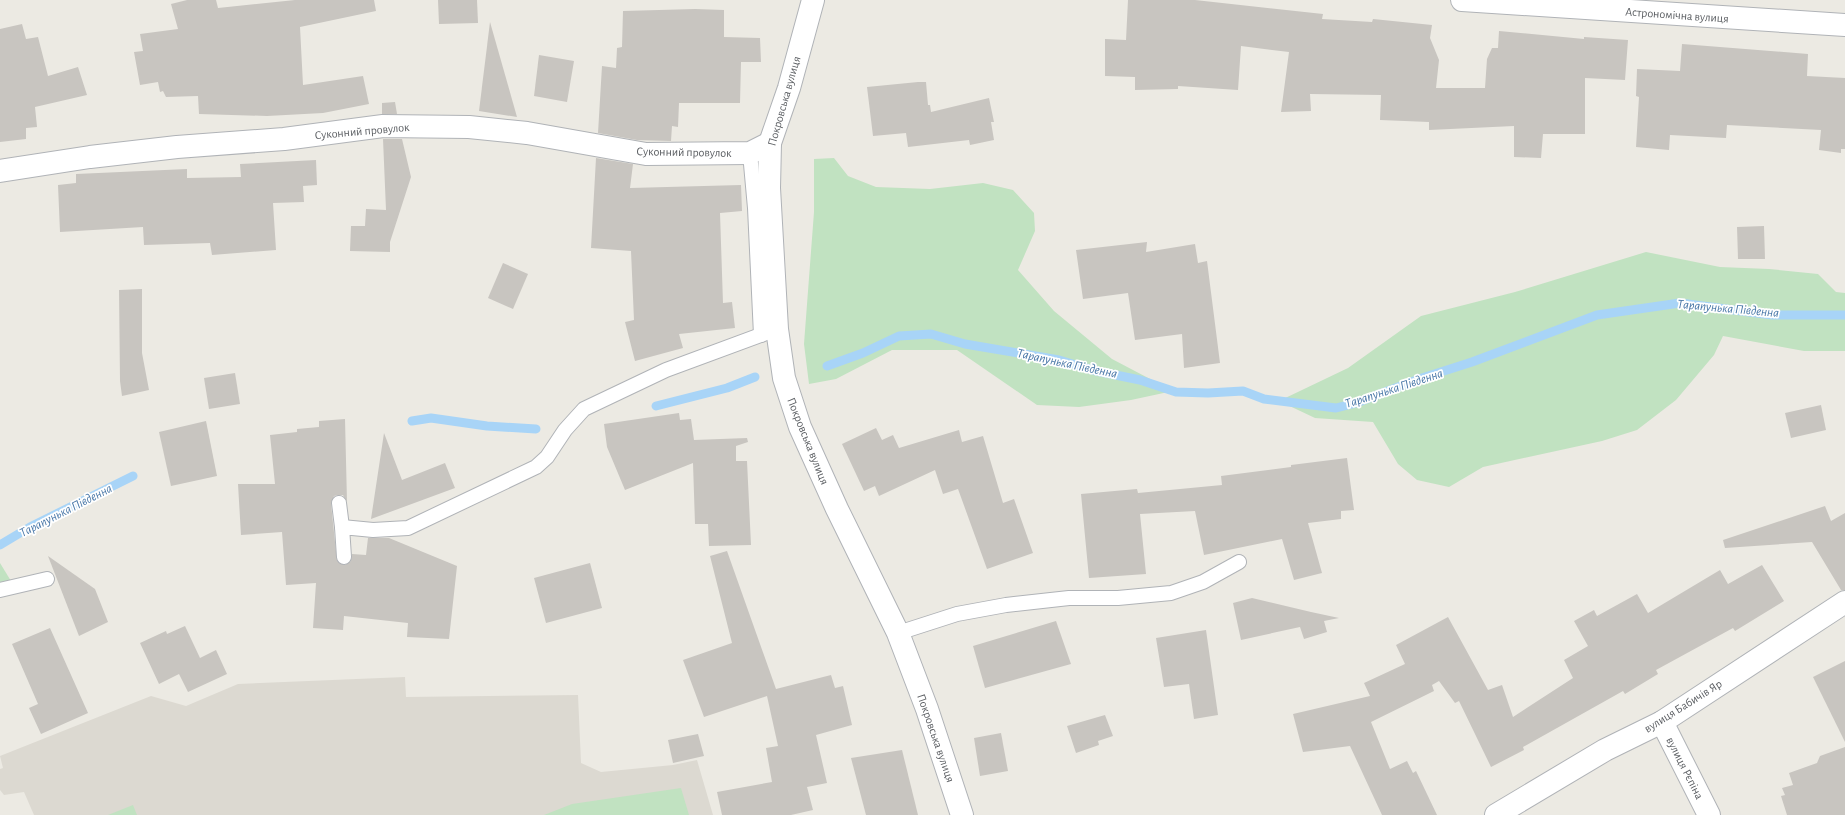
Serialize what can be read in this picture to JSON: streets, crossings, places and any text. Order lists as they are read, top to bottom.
{
  "streets": {
    "street": [
      "Астрономічна вулиця",
      "Покровська вулиця",
      "Суконний провулок",
      "вулиця Бабичів Яр",
      "вулиця Рєпіна"
    ]
  },
  "crossings": [
    ["Покровська вулиця", "Суконний провулок"],
    ["вулиця Бабичів Яр", "вулиця Рєпіна"]
  ],
  "water": ["Тарапунька Південна"]
}
